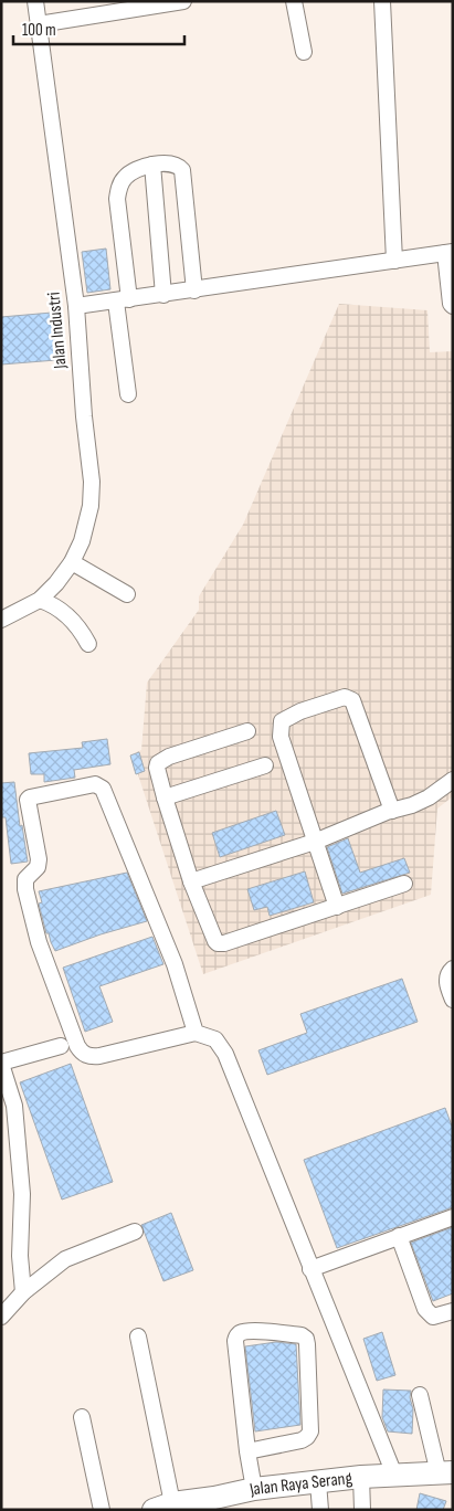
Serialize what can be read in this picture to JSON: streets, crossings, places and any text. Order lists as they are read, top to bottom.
{
  "streets": {
    "highway": ["Jalan Raya Serang"],
    "street": ["Jalan Industri"]
  },
  "scale_bar": "100 m"
}
